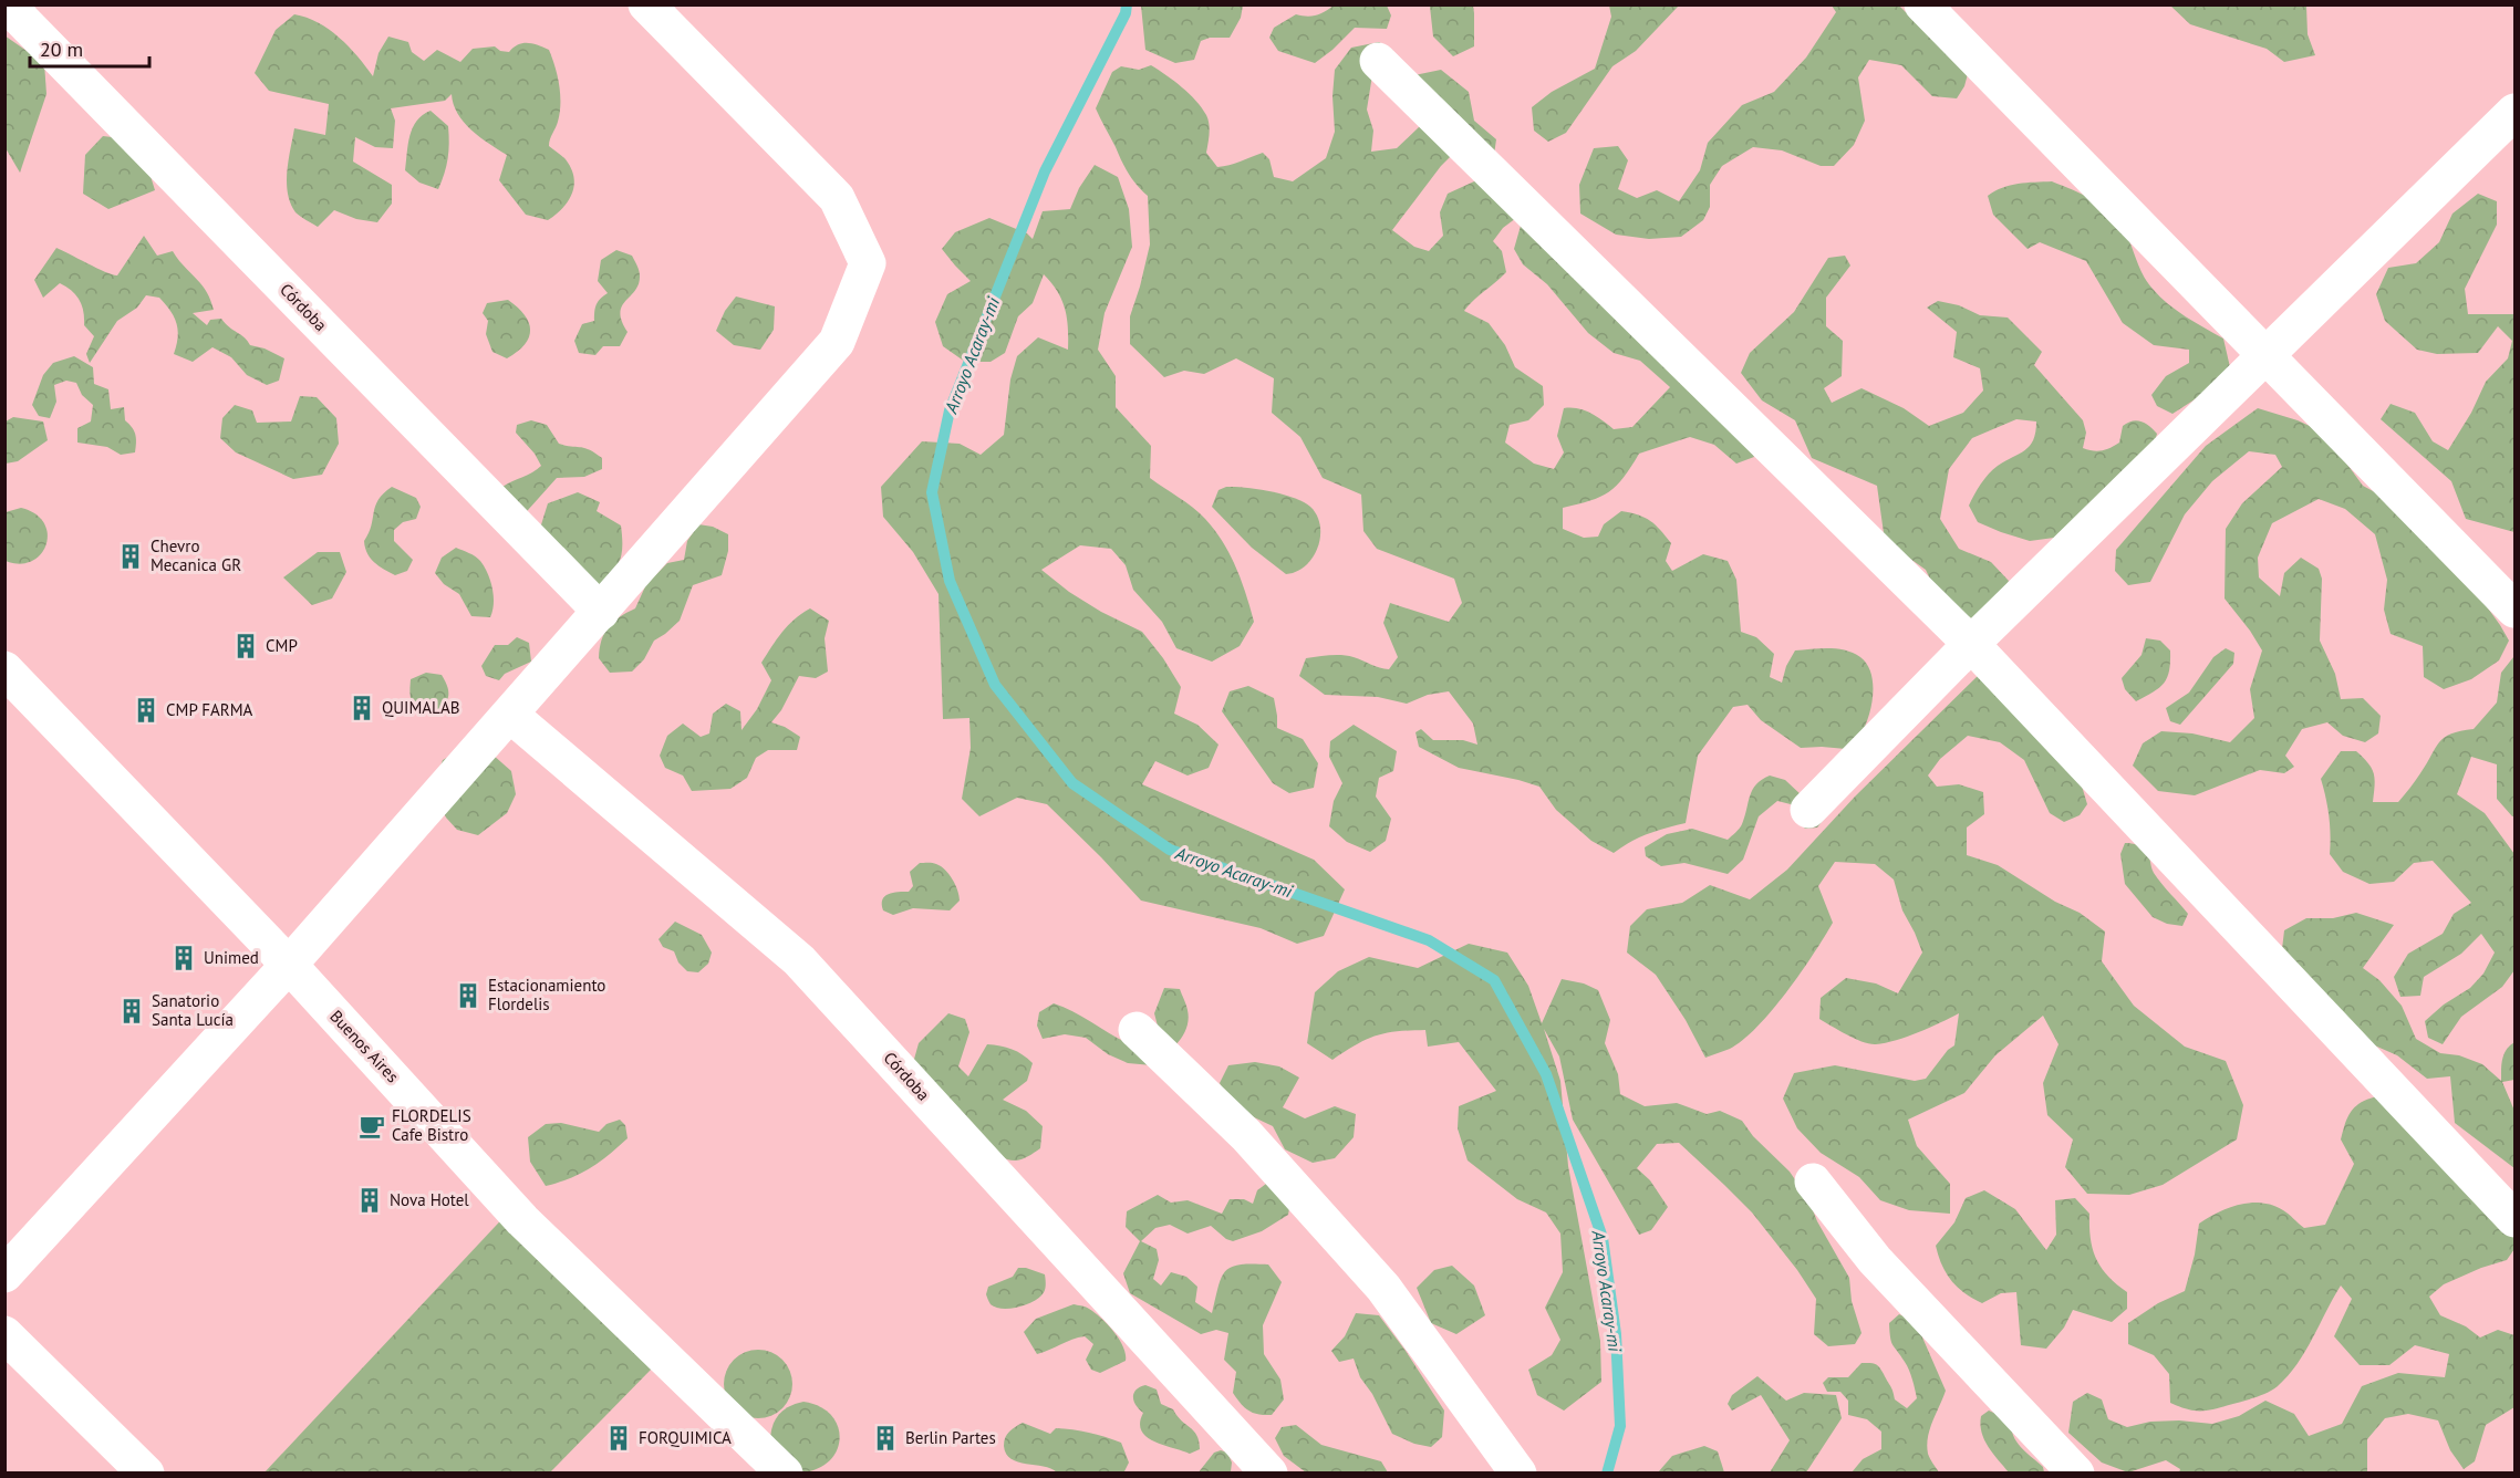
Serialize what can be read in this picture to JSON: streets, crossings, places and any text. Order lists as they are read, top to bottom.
{
  "streets": {
    "street": ["Córdoba", "Buenos Aires"]
  },
  "water": ["Arroyo Acaray-mi"],
  "places": {
    "building": [
      "Chevro Mecanica GR",
      "CMP",
      "QUIMALAB",
      "CMP FARMA",
      "Unimed",
      "Estacionamiento Flordelis",
      "Sanatorio Santa Lucía",
      "Nova Hotel",
      "FORQUIMICA",
      "Berlin Partes"
    ],
    "cafe": ["FLORDELIS Cafe Bistro"]
  },
  "scale_bar": "20 m"
}
